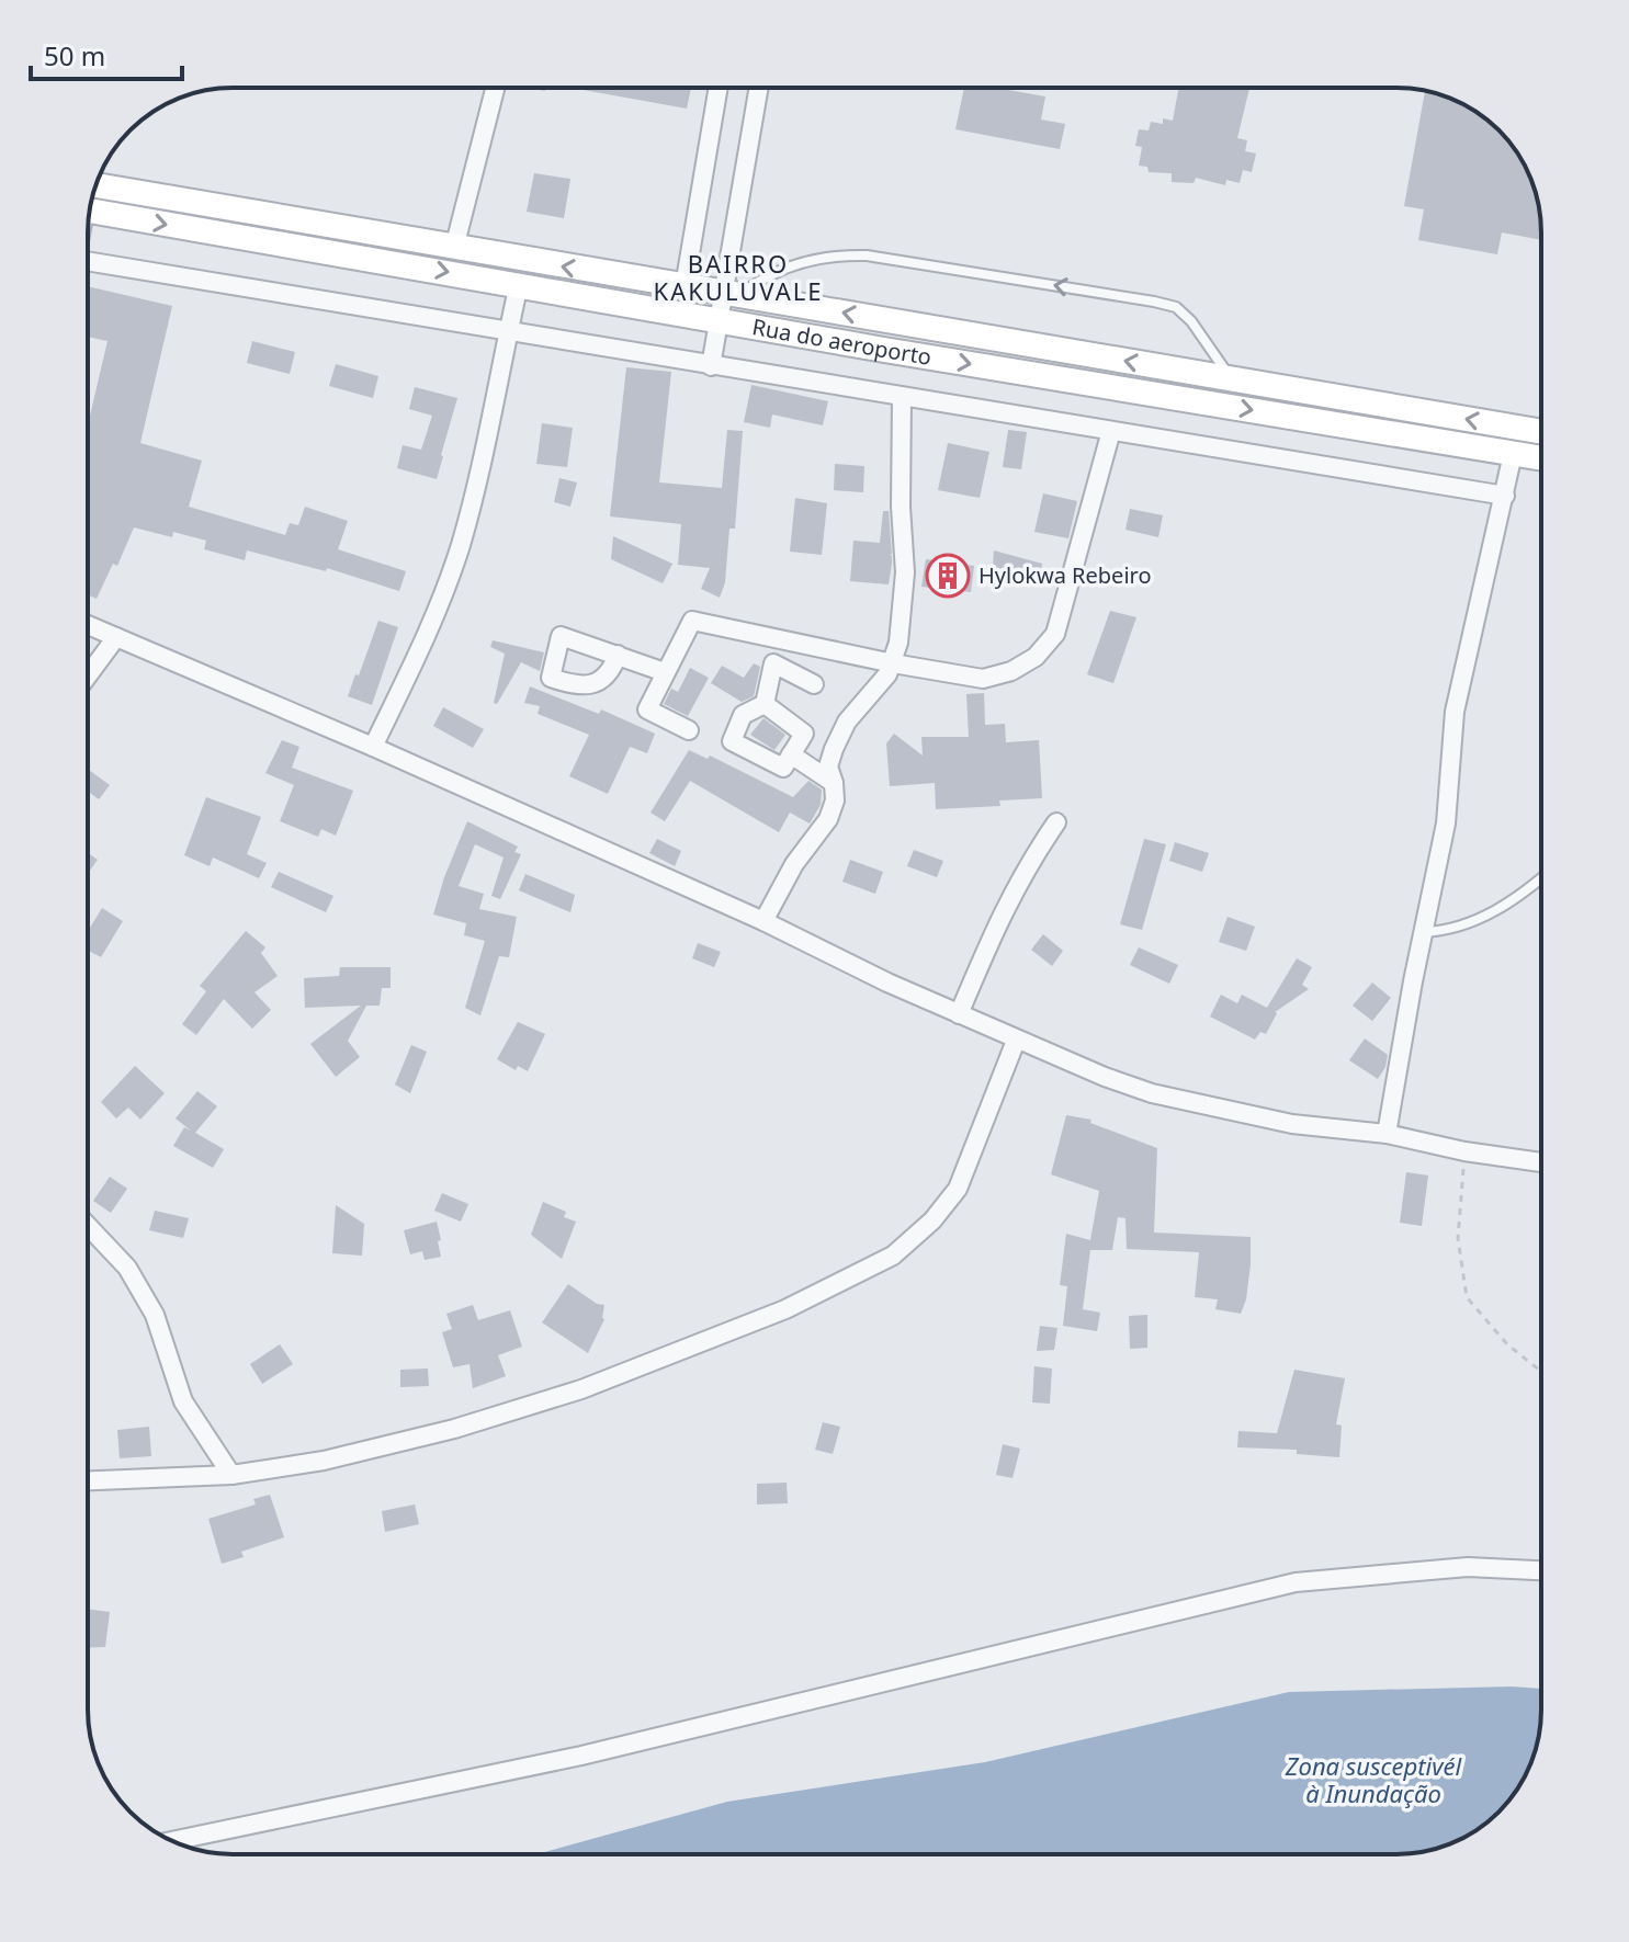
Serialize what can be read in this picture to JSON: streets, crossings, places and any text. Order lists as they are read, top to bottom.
{
  "streets": {
    "main road": ["Rua do aeroporto"]
  },
  "districts": ["BAIRRO KAKULUVALE"],
  "water": ["Zona susceptivél à Inundação"],
  "places": {
    "building": ["Hylokwa Rebeiro"]
  },
  "scale_bar": "50 m"
}
